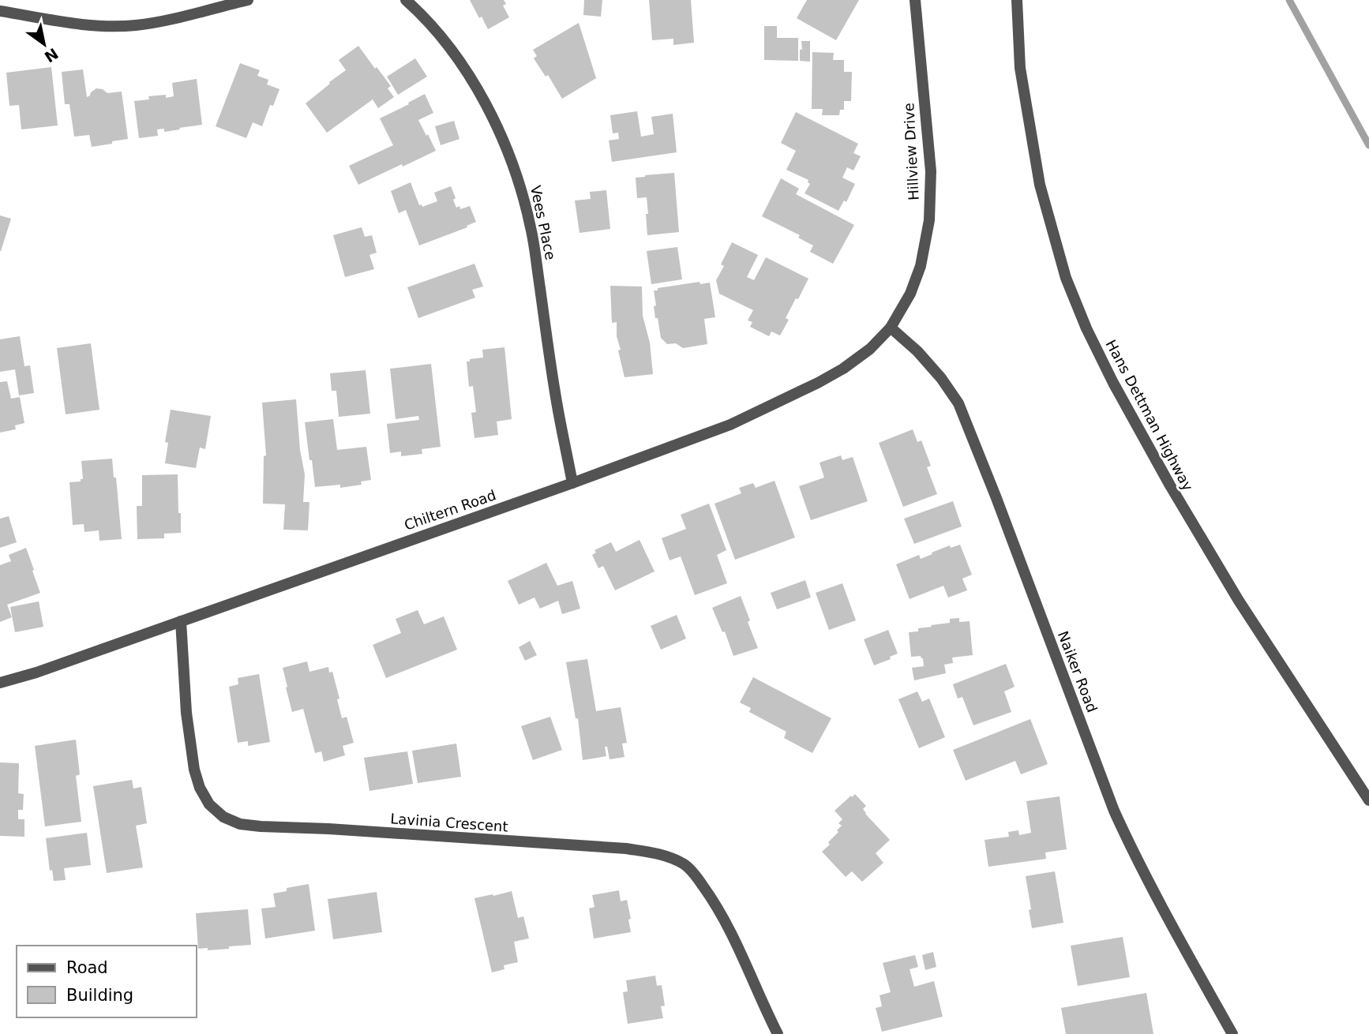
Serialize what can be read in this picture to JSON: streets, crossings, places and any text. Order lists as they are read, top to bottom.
{
  "streets": {
    "street": [
      "Hillview Drive",
      "Vees Place",
      "Hans Dettman Highway",
      "Chiltern Road",
      "Naiker Road",
      "Lavinia Crescent"
    ]
  },
  "crossings": [
    ["Hillview Drive", "Chiltern Road"],
    ["Hillview Drive", "Naiker Road"],
    ["Vees Place", "Chiltern Road"],
    ["Chiltern Road", "Naiker Road"],
    ["Chiltern Road", "Lavinia Crescent"]
  ],
  "legend": ["Road", "Building"],
  "north": "bottom right"
}
